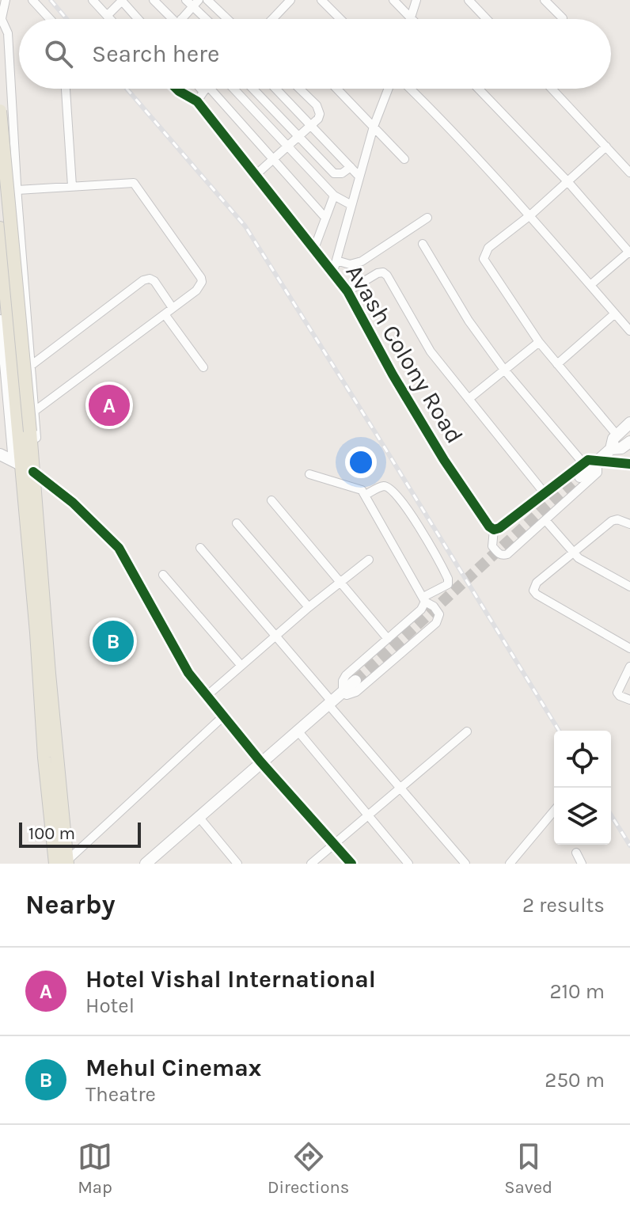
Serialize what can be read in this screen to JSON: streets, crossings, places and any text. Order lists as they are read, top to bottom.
{
  "streets": {
    "street": ["Avash Colony Road"]
  },
  "scale_bar": "100 m",
  "page": {
    "search": "Search here",
    "pins": ["A", "B"],
    "scale": "100 m",
    "heading": ["Nearby", "2 results"],
    "list": [
      {
        "mark": "A",
        "name": "Hotel Vishal International",
        "note": "Hotel",
        "value": "210 m"
      },
      {
        "mark": "B",
        "name": "Mehul Cinemax",
        "note": "Theatre",
        "value": "250 m"
      }
    ],
    "nav": ["Map", "Directions", "Saved"]
  }
}
